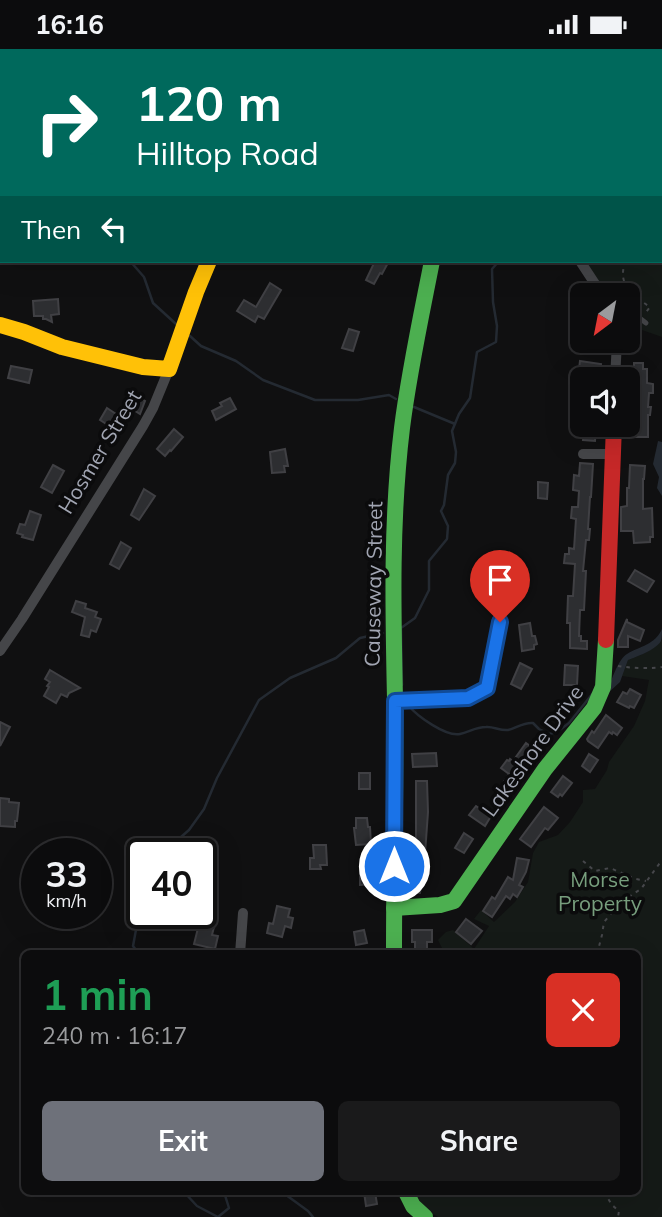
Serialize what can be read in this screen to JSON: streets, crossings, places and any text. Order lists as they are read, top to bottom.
{
  "streets": {
    "street": ["Hosmer Street", "Causeway Street", "Lakeshore Drive"]
  },
  "crossings": [
    ["Causeway Street", "Lakeshore Drive"]
  ],
  "parks": ["Morse Property"],
  "north": "bottom left",
  "page": {
    "status": "16:16",
    "turn": ["120 m", "Hilltop Road"],
    "then": "Then",
    "speed": "33 km/h",
    "limit": "40",
    "heading": ["1 min", "240 m · 16:17"],
    "buttons": ["Exit", "Share"]
  }
}
